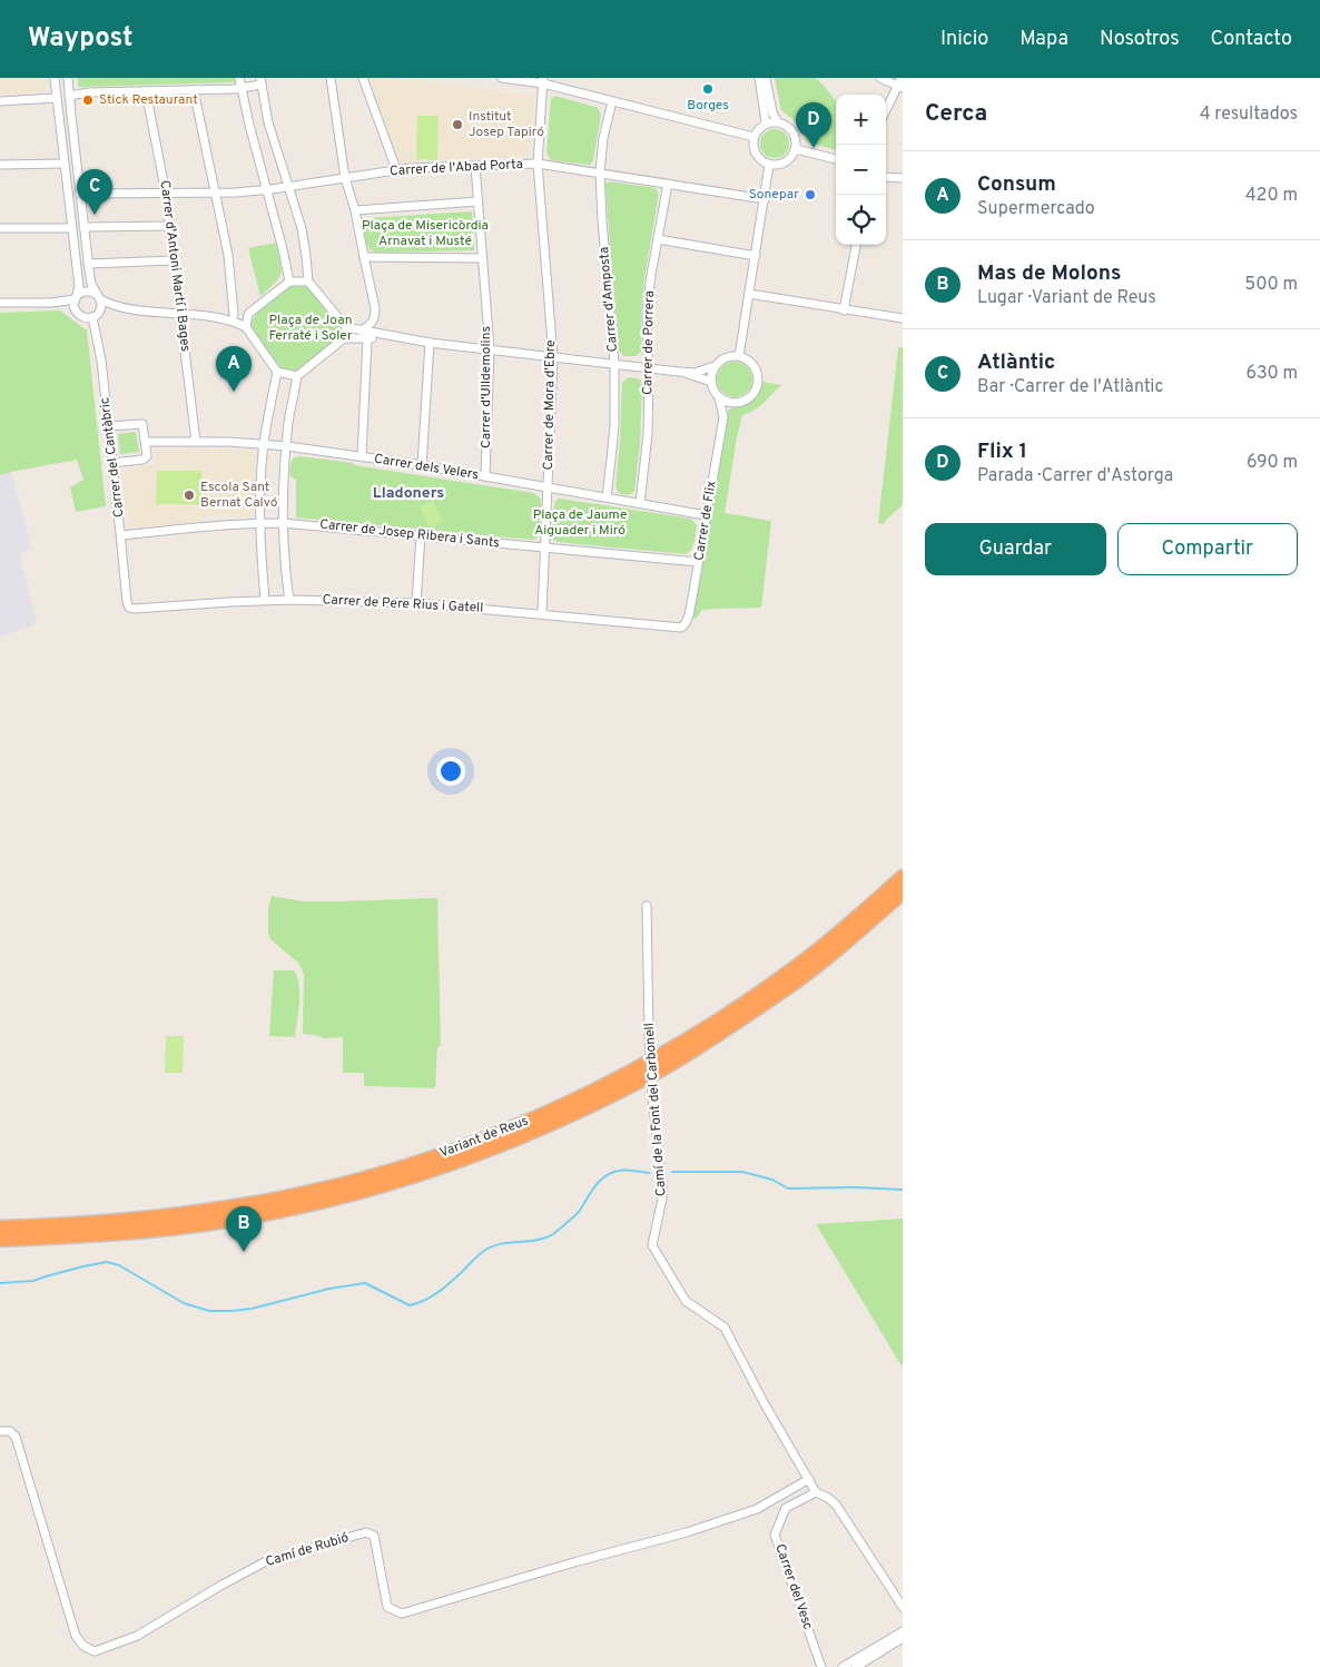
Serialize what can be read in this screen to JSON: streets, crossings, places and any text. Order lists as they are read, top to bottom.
{
  "streets": {
    "highway": ["Variant de Reus"],
    "street": [
      "Carrer de l'Abad Porta",
      "Carrer d'Antoni Martí i Bages",
      "Carrer d'Amposta",
      "Carrer de Porrera",
      "Carrer d'Ulldemolins",
      "Carrer de Mora d'Ebre",
      "Carrer del Cantàbric",
      "Carrer dels Velers",
      "Carrer de Flix",
      "Carrer de Josep Ribera i Sants",
      "Carrer de Pere Rius i Gatell",
      "Camí de la Font del Carbonell",
      "Camí de Rubió",
      "Carrer del Vesc"
    ]
  },
  "crossings": [
    ["Carrer de l'Abad Porta", "Carrer d'Antoni Martí i Bages"],
    ["Carrer de l'Abad Porta", "Carrer d'Amposta"],
    ["Carrer de l'Abad Porta", "Carrer de Porrera"],
    ["Carrer de l'Abad Porta", "Carrer d'Ulldemolins"],
    ["Carrer de l'Abad Porta", "Carrer de Mora d'Ebre"],
    ["Carrer d'Antoni Martí i Bages", "Carrer dels Velers"],
    ["Carrer d'Amposta", "Carrer dels Velers"],
    ["Carrer de Porrera", "Carrer dels Velers"],
    ["Carrer d'Ulldemolins", "Carrer dels Velers"],
    ["Carrer de Mora d'Ebre", "Carrer dels Velers"],
    ["Carrer de Mora d'Ebre", "Carrer de Josep Ribera i Sants"],
    ["Carrer de Mora d'Ebre", "Carrer de Pere Rius i Gatell"],
    ["Carrer del Cantàbric", "Carrer de Josep Ribera i Sants"],
    ["Carrer del Cantàbric", "Carrer de Pere Rius i Gatell"],
    ["Carrer dels Velers", "Carrer de Flix"],
    ["Carrer de Flix", "Carrer de Josep Ribera i Sants"],
    ["Carrer de Flix", "Carrer de Pere Rius i Gatell"],
    ["Camí de la Font del Carbonell", "Camí de Rubió"],
    ["Camí de la Font del Carbonell", "Carrer del Vesc"]
  ],
  "districts": ["Lladoners"],
  "parks": ["Plaça de Misericòrdia Arnavat i Musté", "Plaça de Joan Ferraté i Soler", "Plaça de Jaume Aiguader i Miró"],
  "places": [
    "Borges",
    "Stick Restaurant",
    "Institut Josep Tapiró",
    "Sonepar",
    "Escola Sant Bernat Calvó"
  ],
  "page": {
    "header": "Waypost",
    "nav": [
      "Inicio",
      "Mapa",
      "Nosotros",
      "Contacto"
    ],
    "heading": ["Cerca", "4 resultados"],
    "map_buttons": ["+", "−"],
    "pins": [
      "D",
      "C",
      "A",
      "B"
    ],
    "list": [
      {
        "mark": "A",
        "name": "Consum",
        "note": "Supermercado",
        "value": "420 m"
      },
      {
        "mark": "B",
        "name": "Mas de Molons",
        "note": "Lugar · Variant de Reus",
        "value": "500 m"
      },
      {
        "mark": "C",
        "name": "Atlàntic",
        "note": "Bar · Carrer de l'Atlàntic",
        "value": "630 m"
      },
      {
        "mark": "D",
        "name": "Flix 1",
        "note": "Parada · Carrer d'Astorga",
        "value": "690 m"
      }
    ],
    "buttons": ["Guardar", "Compartir"]
  }
}
